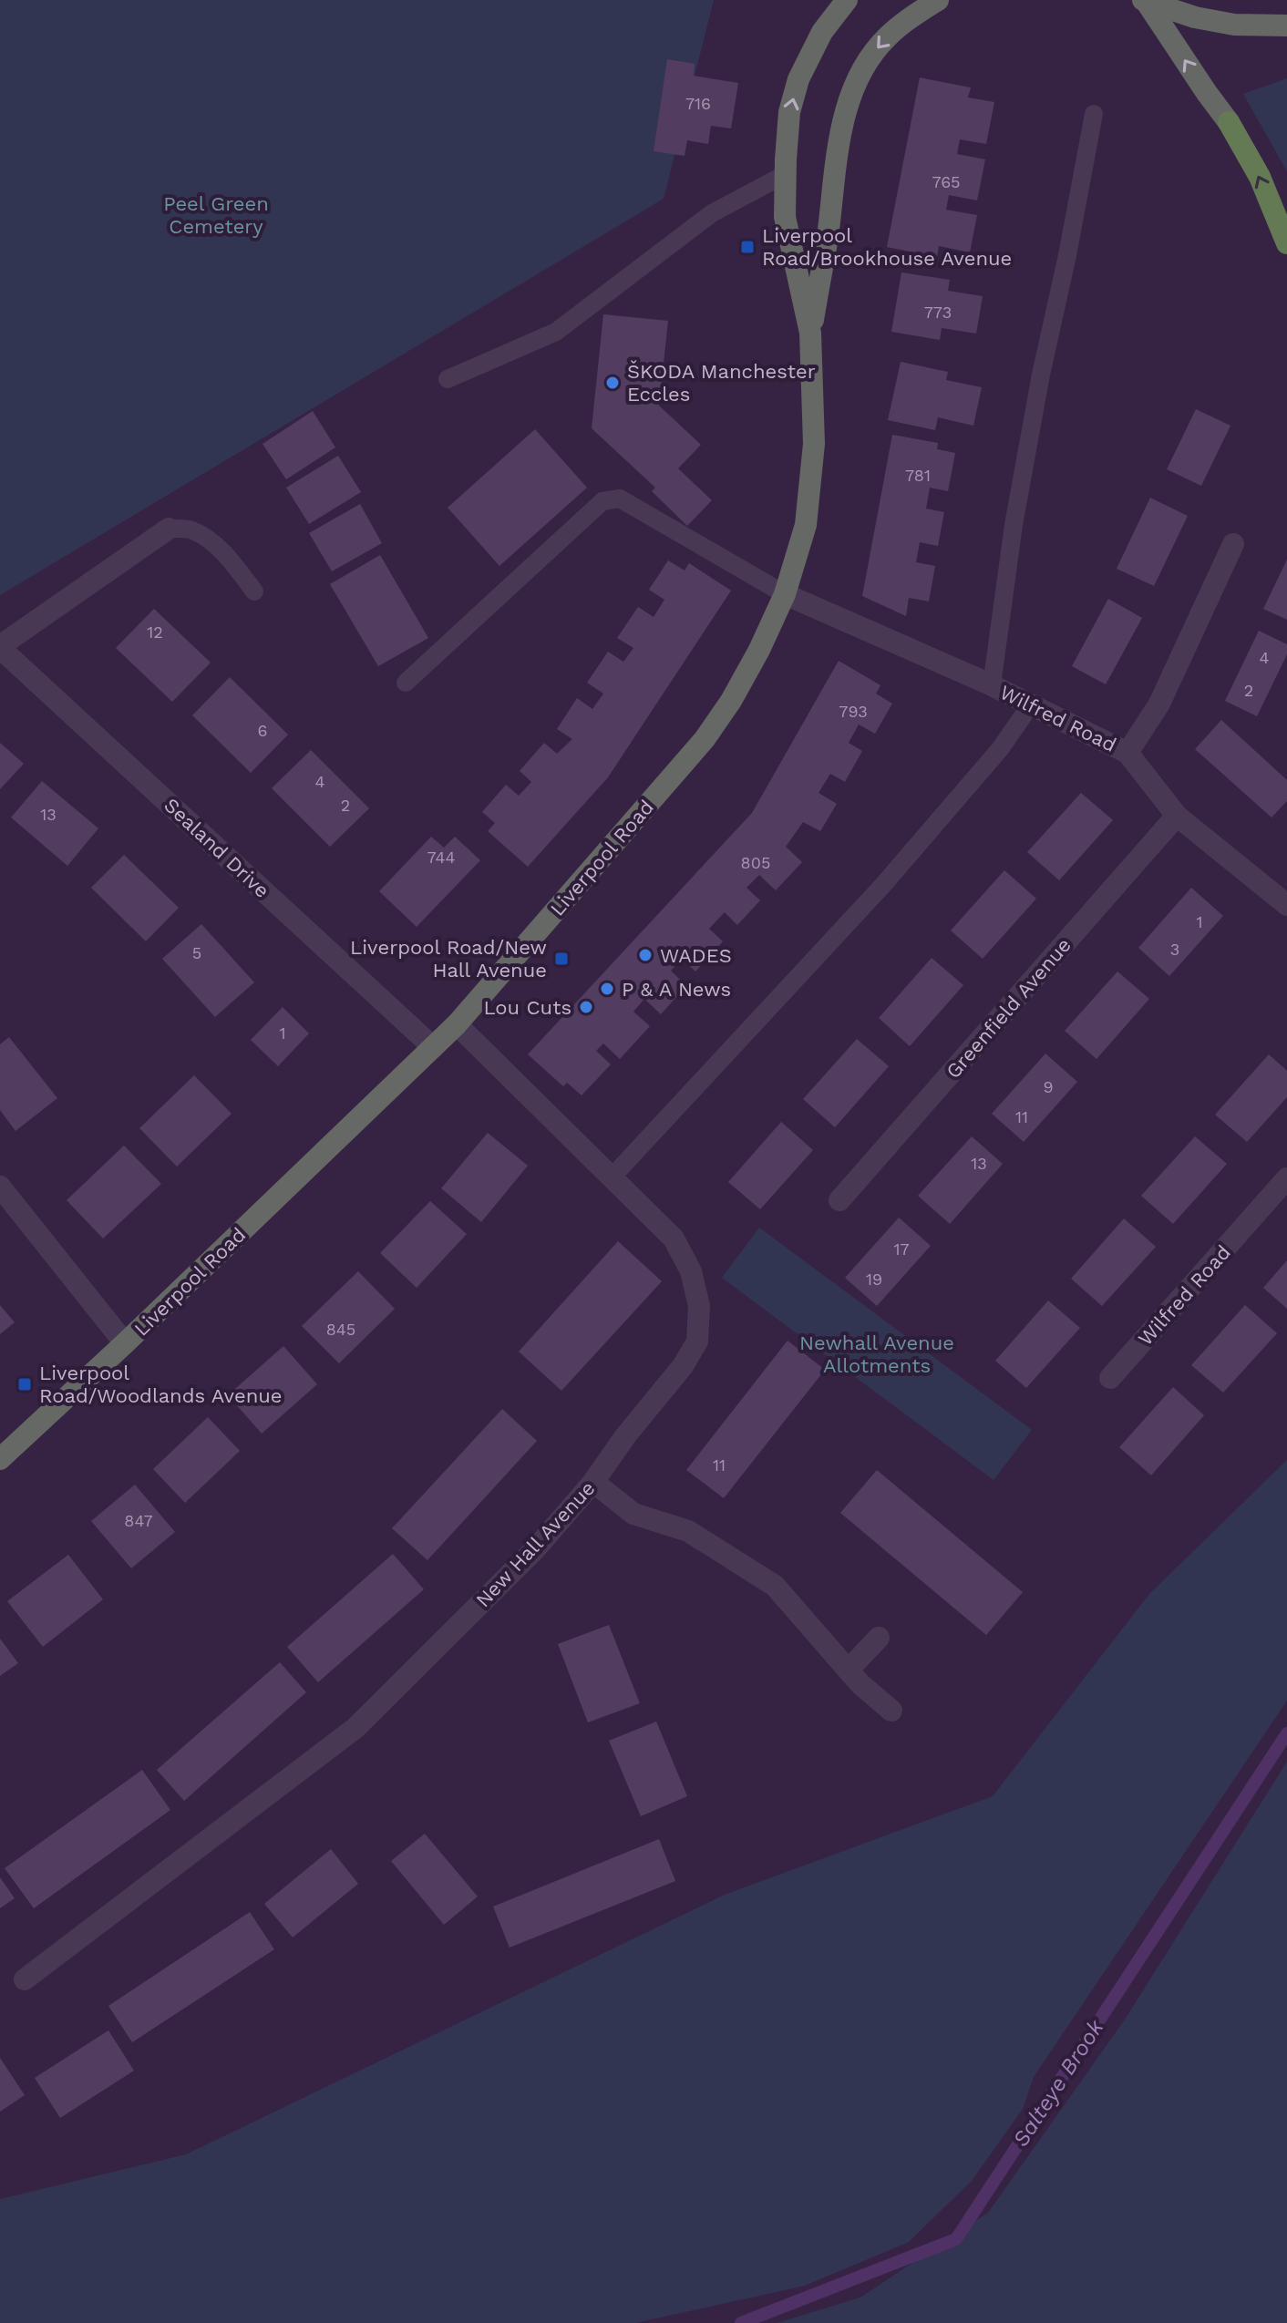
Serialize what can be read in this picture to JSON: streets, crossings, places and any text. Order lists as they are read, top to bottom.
{
  "streets": {
    "highway": ["Liverpool Road"],
    "street": [
      "Wilfred Road",
      "Sealand Drive",
      "Greenfield Avenue",
      "New Hall Avenue"
    ]
  },
  "crossings": [
    ["Wilfred Road", "Liverpool Road"],
    ["Wilfred Road", "Greenfield Avenue"],
    ["Sealand Drive", "Liverpool Road"],
    ["Liverpool Road", "New Hall Avenue"]
  ],
  "water": ["Salteye Brook"],
  "parks": ["Peel Green Cemetery", "Newhall Avenue Allotments"],
  "places": {
    "transit": ["Liverpool Road/Brookhouse Avenue", "Liverpool Road/New Hall Avenue", "Liverpool Road/Woodlands Avenue"],
    "other": [
      "ŠKODA Manchester Eccles",
      "WADES",
      "P & A News",
      "Lou Cuts"
    ]
  },
  "house_numbers": [
    "716",
    "765",
    "773",
    "781",
    "12",
    "4",
    "2",
    "793",
    "6",
    "4",
    "2",
    "13",
    "744",
    "805",
    "1",
    "3",
    "5",
    "1",
    "9",
    "11",
    "13",
    "17",
    "19",
    "845",
    "11",
    "847"
  ]
}
